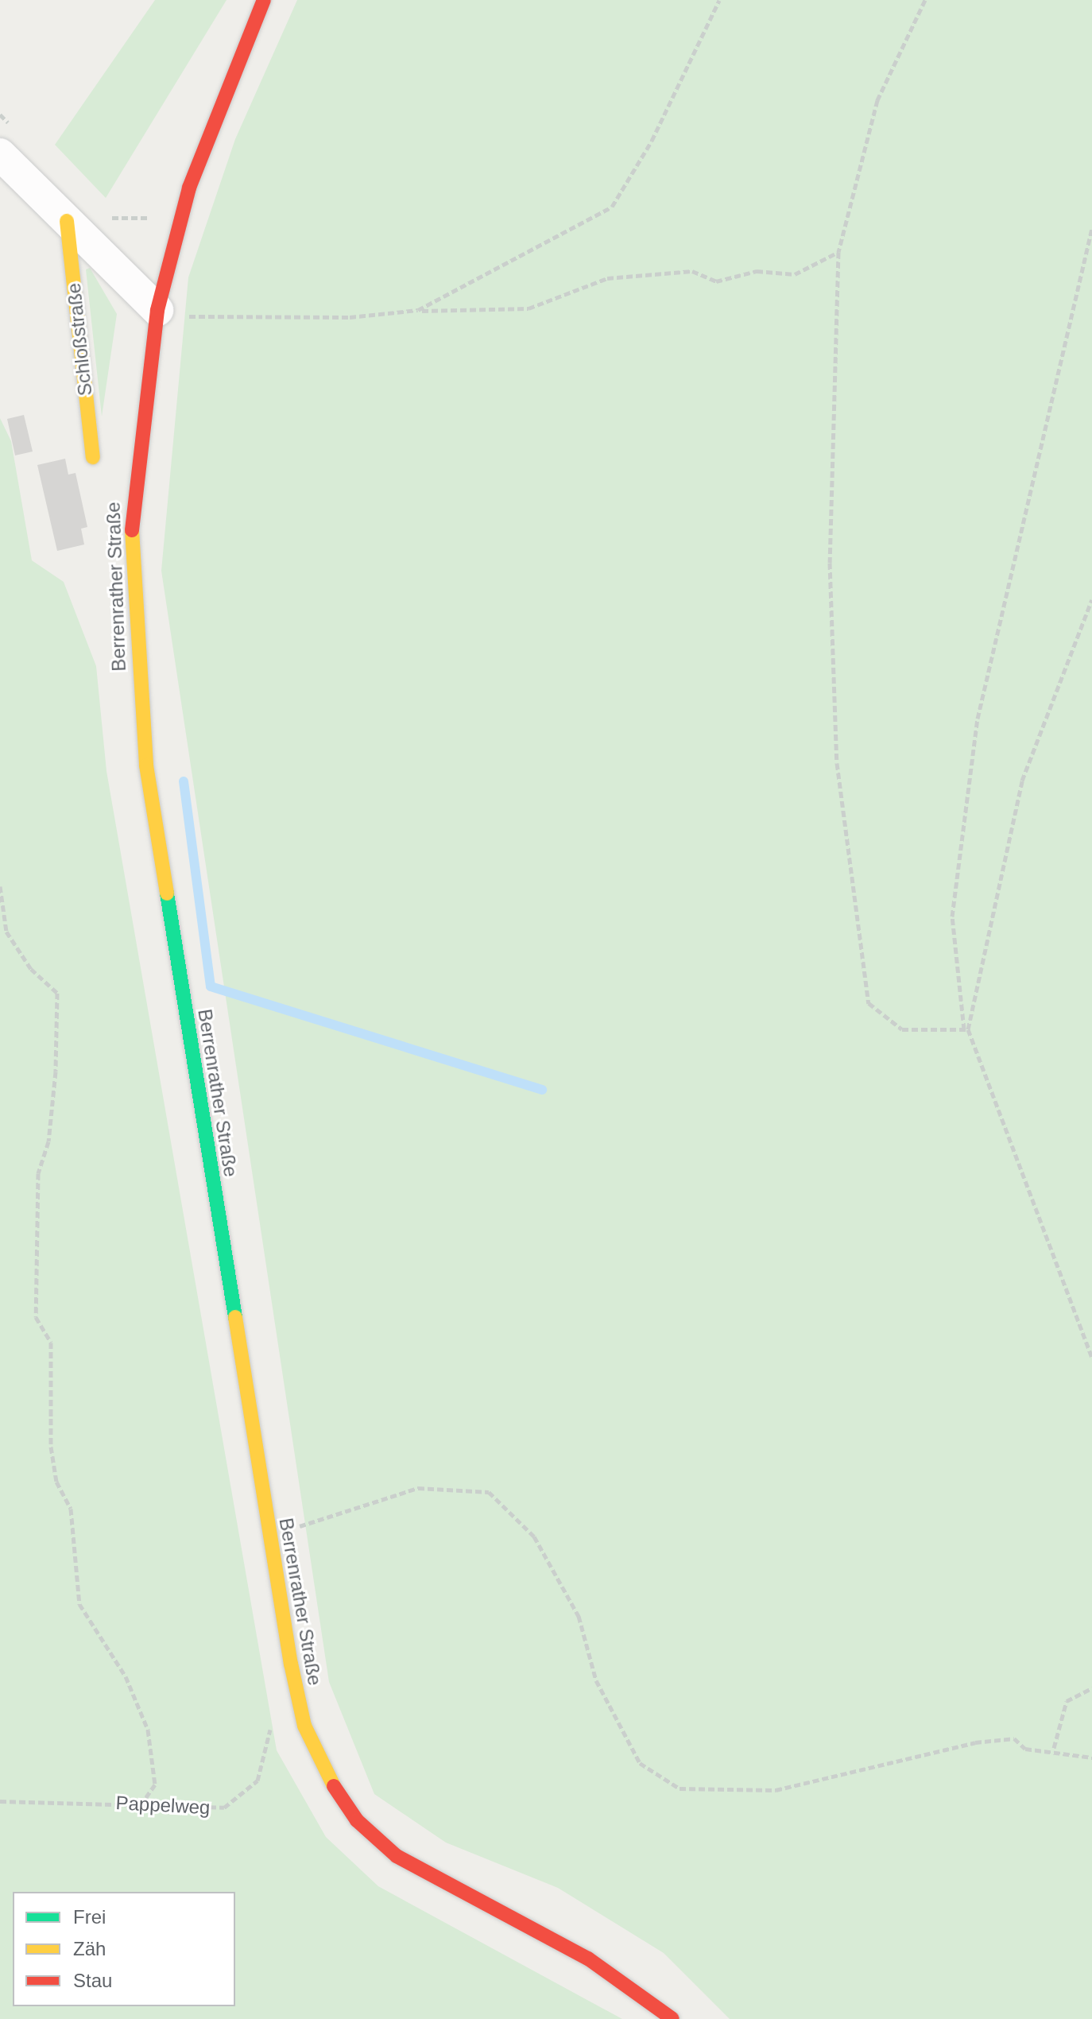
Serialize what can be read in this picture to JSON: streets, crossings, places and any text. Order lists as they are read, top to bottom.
{
  "streets": {
    "main road": ["Schloßstraße", "Berrenrather Straße"],
    "path": ["Pappelweg"]
  },
  "legend": ["Frei", "Zäh", "Stau"]
}
